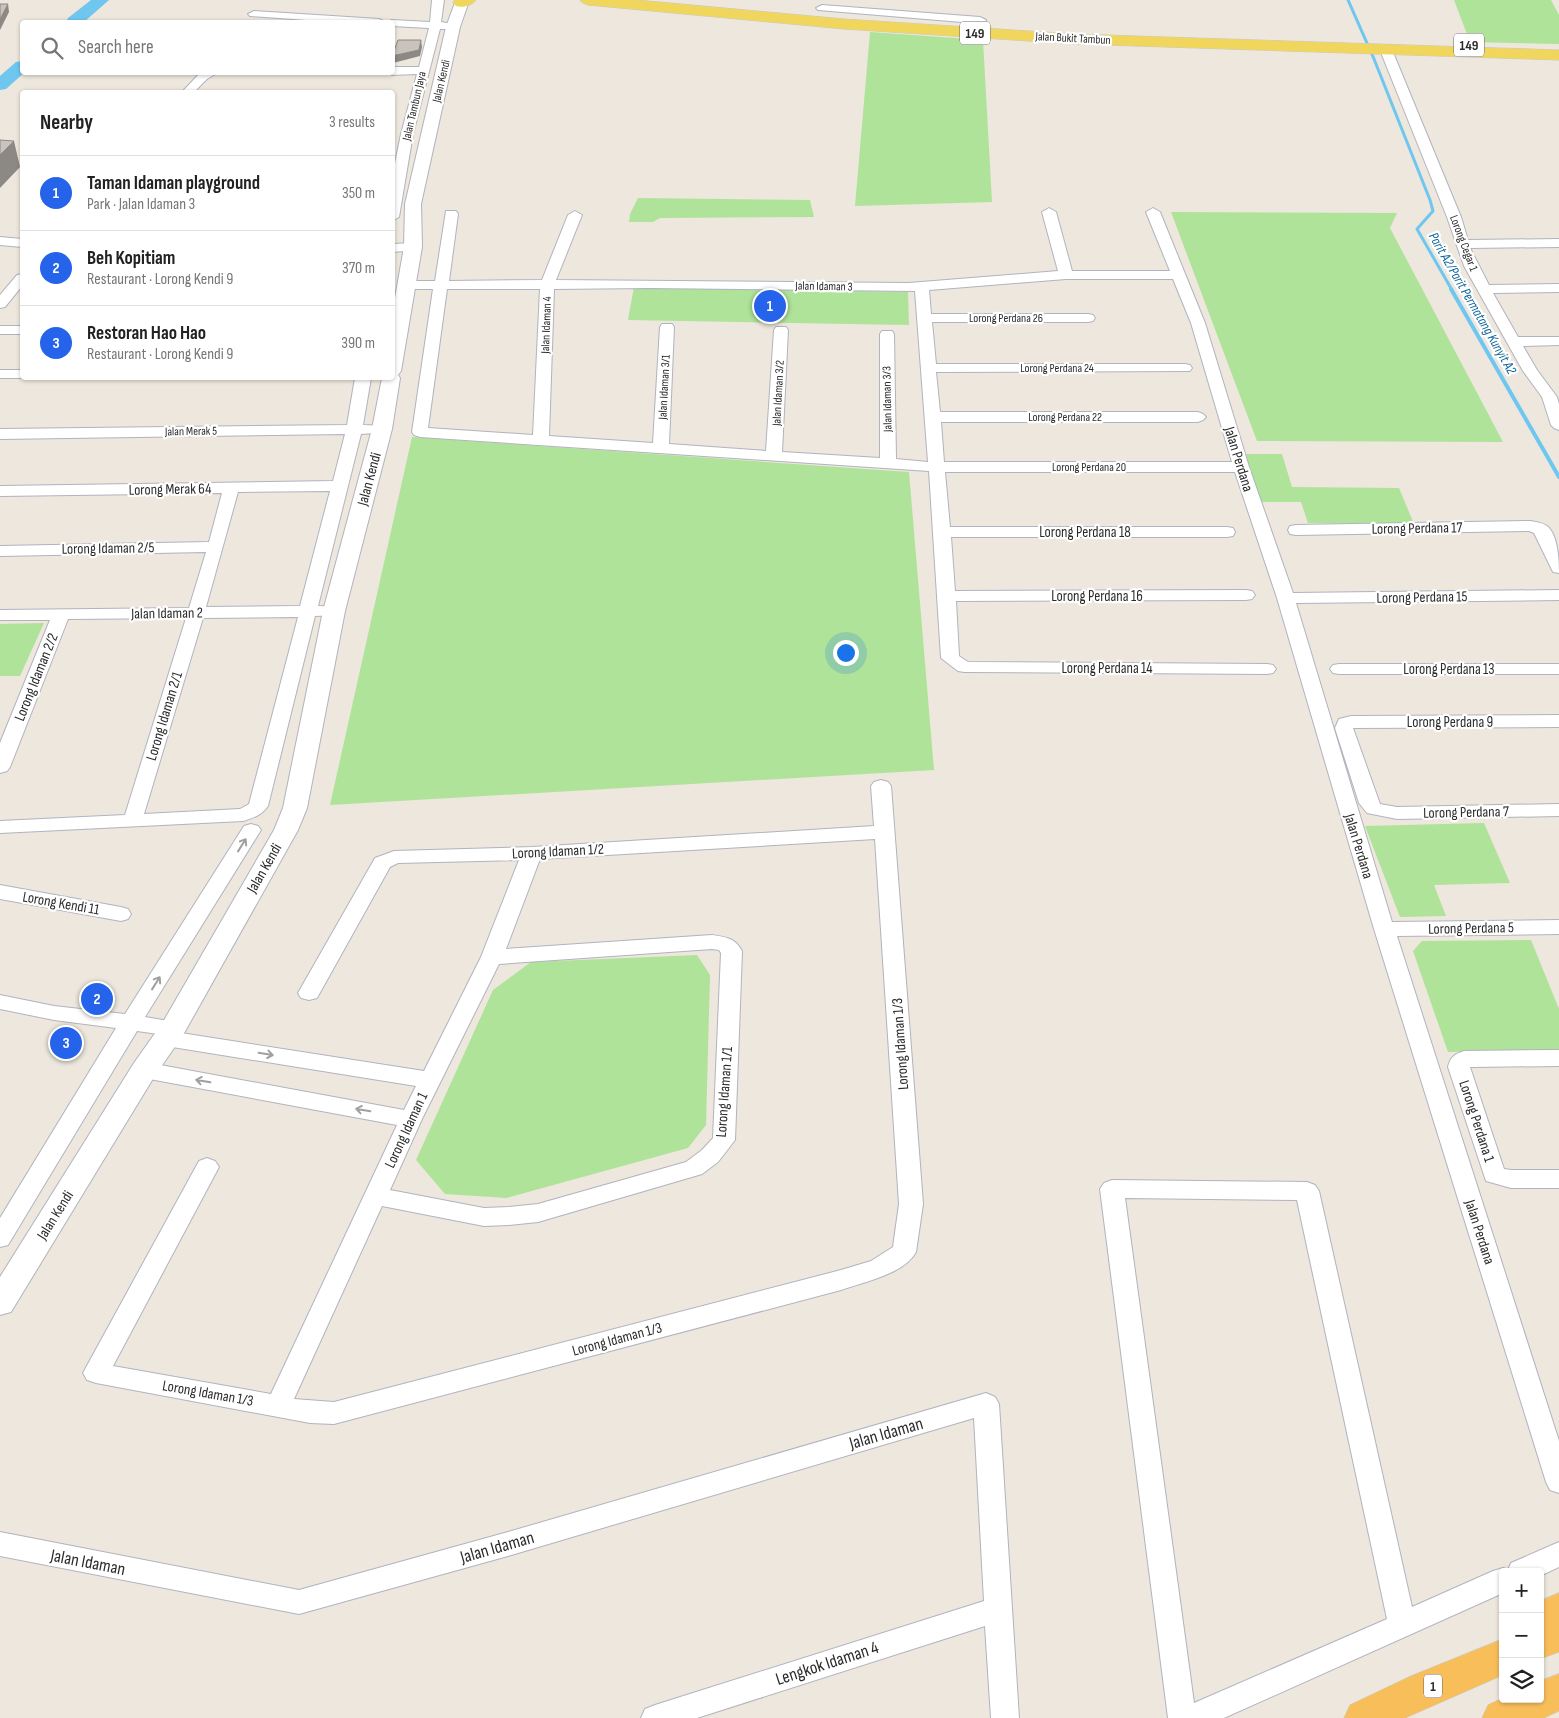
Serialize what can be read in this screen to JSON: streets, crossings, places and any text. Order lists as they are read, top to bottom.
{
  "streets": {
    "highway": ["1"],
    "main road": ["149", "Jalan Bukit Tambun"],
    "street": [
      "Jalan Kendi",
      "Jalan Tambun Jaya",
      "Lorong Cegar 1",
      "Jalan Idaman 3",
      "Lorong Perdana 26",
      "Jalan Idaman 4",
      "Lorong Perdana 24",
      "Jalan Idaman 3/1",
      "Jalan Idaman 3/2",
      "Jalan Idaman 3/3",
      "Lorong Perdana 22",
      "Jalan Merak 5",
      "Jalan Perdana",
      "Lorong Perdana 20",
      "Lorong Merak 64",
      "Lorong Perdana 17",
      "Lorong Perdana 18",
      "Lorong Idaman 2/5",
      "Lorong Perdana 16",
      "Lorong Perdana 15",
      "Jalan Idaman 2",
      "Lorong Perdana 14",
      "Lorong Perdana 13",
      "Lorong Idaman 2/2",
      "Lorong Idaman 2/1",
      "Lorong Perdana 9",
      "Lorong Perdana 7",
      "Lorong Idaman 1/2",
      "Lorong Kendi 11",
      "Lorong Perdana 5",
      "Lorong Idaman 1/3",
      "Lorong Idaman 1/1",
      "Lorong Perdana 1",
      "Lorong Idaman 1",
      "Jalan Idaman",
      "Lengkok Idaman 4"
    ]
  },
  "crossings": [
    ["Jalan Bukit Tambun", "Lorong Cegar 1"],
    ["Jalan Kendi", "Jalan Idaman 3"],
    ["Jalan Kendi", "Jalan Merak 5"],
    ["Jalan Kendi", "Lorong Merak 64"],
    ["Jalan Kendi", "Jalan Idaman 2"],
    ["Jalan Idaman 3", "Jalan Idaman 4"],
    ["Jalan Idaman 3", "Jalan Perdana"],
    ["Jalan Idaman 3", "Lorong Perdana 20"],
    ["Jalan Idaman 4", "Lorong Perdana 20"],
    ["Jalan Idaman 3/1", "Lorong Perdana 20"],
    ["Jalan Idaman 3/2", "Lorong Perdana 20"],
    ["Jalan Idaman 3/3", "Lorong Perdana 20"],
    ["Jalan Perdana", "Lorong Perdana 20"],
    ["Jalan Perdana", "Lorong Perdana 15"],
    ["Jalan Perdana", "Lorong Perdana 5"],
    ["Lorong Merak 64", "Lorong Idaman 2/1"],
    ["Lorong Idaman 2/5", "Lorong Idaman 2/1"],
    ["Lorong Perdana 16", "Lorong Perdana 14"],
    ["Jalan Idaman 2", "Lorong Idaman 2/2"],
    ["Jalan Idaman 2", "Lorong Idaman 2/1"],
    ["Lorong Perdana 9", "Lorong Perdana 7"],
    ["Lorong Idaman 1/2", "Lorong Idaman 1/3"],
    ["Lorong Idaman 1/2", "Lorong Idaman 1"],
    ["Lorong Idaman 1/3", "Lorong Idaman 1"],
    ["Lorong Idaman 1/1", "Lorong Idaman 1"],
    ["Jalan Idaman", "Lengkok Idaman 4"]
  ],
  "water": ["Parit A2/Parit Permatang Kunyit A2"],
  "page": {
    "search": "Search here",
    "heading": ["Nearby", "3 results"],
    "list": [
      {
        "mark": "1",
        "name": "Taman Idaman playground",
        "note": "Park · Jalan Idaman 3",
        "value": "350 m"
      },
      {
        "mark": "2",
        "name": "Beh Kopitiam",
        "note": "Restaurant · Lorong Kendi 9",
        "value": "370 m"
      },
      {
        "mark": "3",
        "name": "Restoran Hao Hao",
        "note": "Restaurant · Lorong Kendi 9",
        "value": "390 m"
      }
    ],
    "pins": ["1", "2", "3"],
    "map_buttons": ["+", "−"]
  }
}
